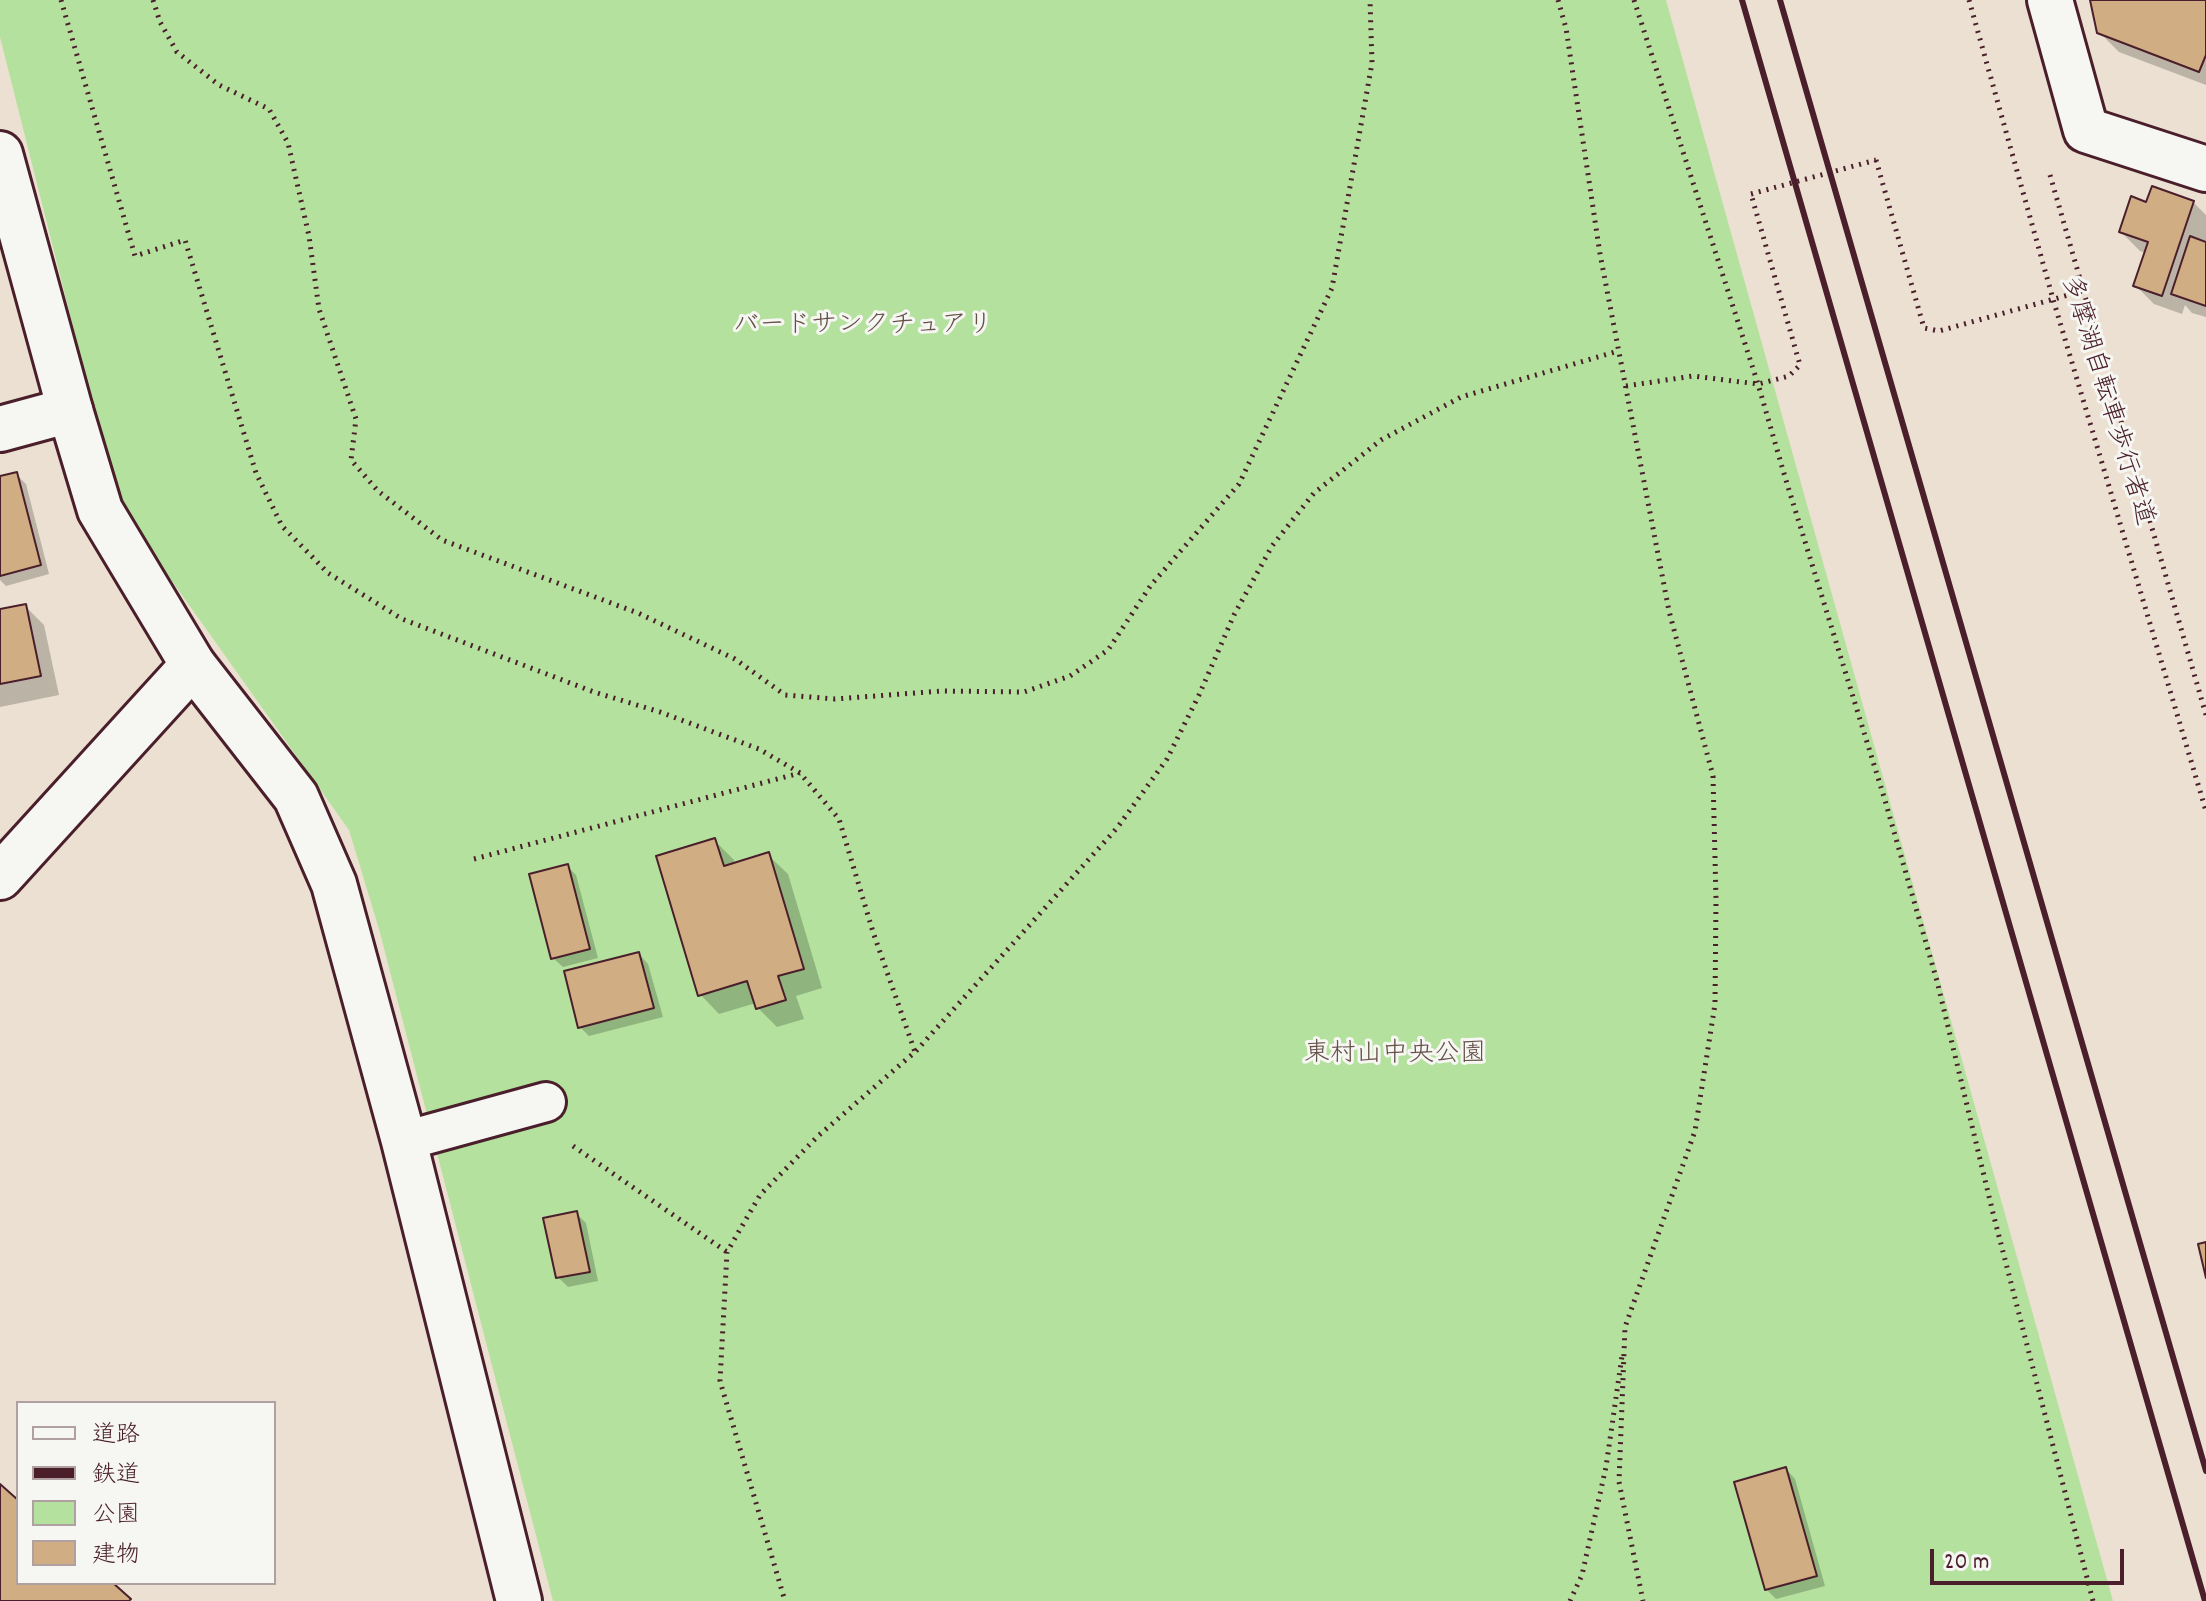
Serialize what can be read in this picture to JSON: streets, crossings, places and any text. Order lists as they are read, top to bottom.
{
  "streets": {
    "path": ["多摩湖自転車歩行者道"]
  },
  "parks": ["バードサンクチュアリ", "東村山中央公園"],
  "legend": [
    "道路",
    "鉄道",
    "公園",
    "建物"
  ],
  "scale_bar": "20 m"
}
